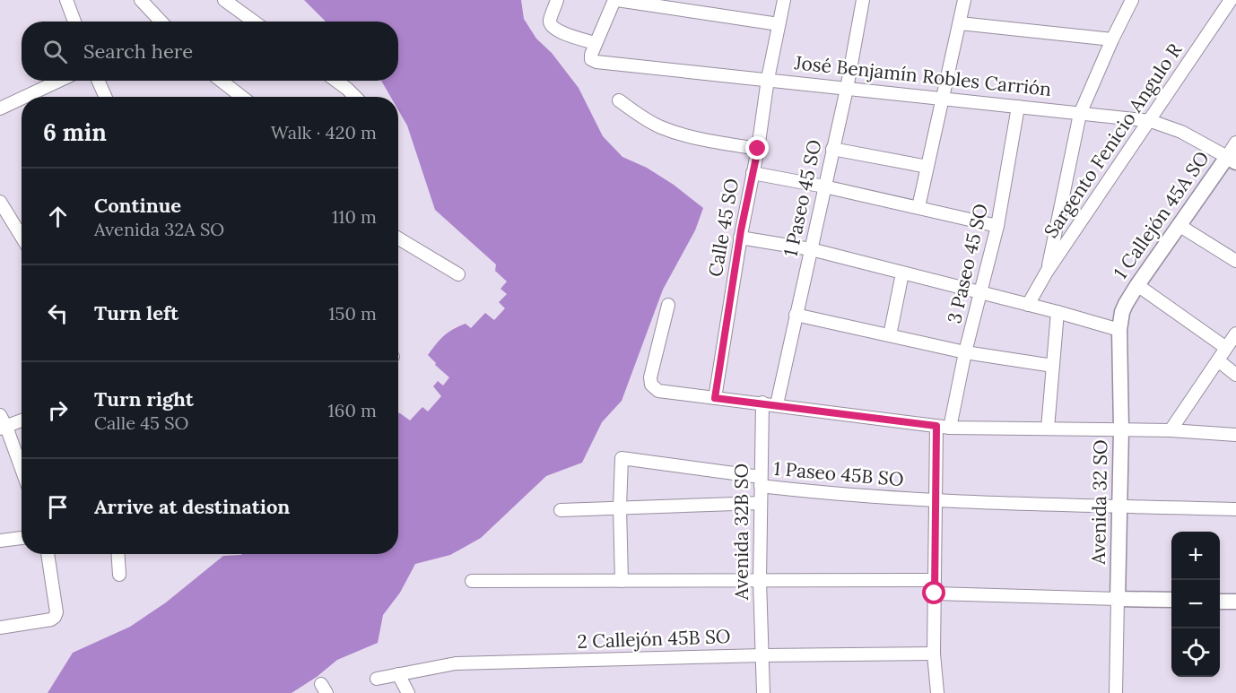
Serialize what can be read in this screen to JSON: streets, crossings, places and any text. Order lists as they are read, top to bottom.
{
  "streets": {
    "street": [
      "José Benjamín Robles Carrión",
      "Sargento Fenicio Angulo R",
      "1 Paseo 45 SO",
      "1 Callejón 45A SO",
      "Calle 45 SO",
      "3 Paseo 45 SO",
      "1 Paseo 45B SO",
      "Avenida 32 SO",
      "Avenida 32B SO",
      "2 Callejón 45B SO"
    ]
  },
  "crossings": [
    ["José Benjamín Robles Carrión", "Sargento Fenicio Angulo R"],
    ["José Benjamín Robles Carrión", "1 Paseo 45 SO"],
    ["José Benjamín Robles Carrión", "1 Callejón 45A SO"],
    ["José Benjamín Robles Carrión", "Calle 45 SO"],
    ["José Benjamín Robles Carrión", "3 Paseo 45 SO"],
    ["1 Callejón 45A SO", "Avenida 32 SO"],
    ["1 Paseo 45B SO", "Avenida 32 SO"],
    ["1 Paseo 45B SO", "Avenida 32B SO"],
    ["Avenida 32B SO", "2 Callejón 45B SO"]
  ],
  "page": {
    "search": "Search here",
    "heading": ["6 min", "Walk · 420 m"],
    "list": [
      ["Continue", "Avenida 32A SO", "110 m"],
      ["Turn left", "150 m"],
      ["Turn right", "Calle 45 SO", "160 m"],
      "Arrive at destination"
    ],
    "map_buttons": ["+", "−"]
  }
}
